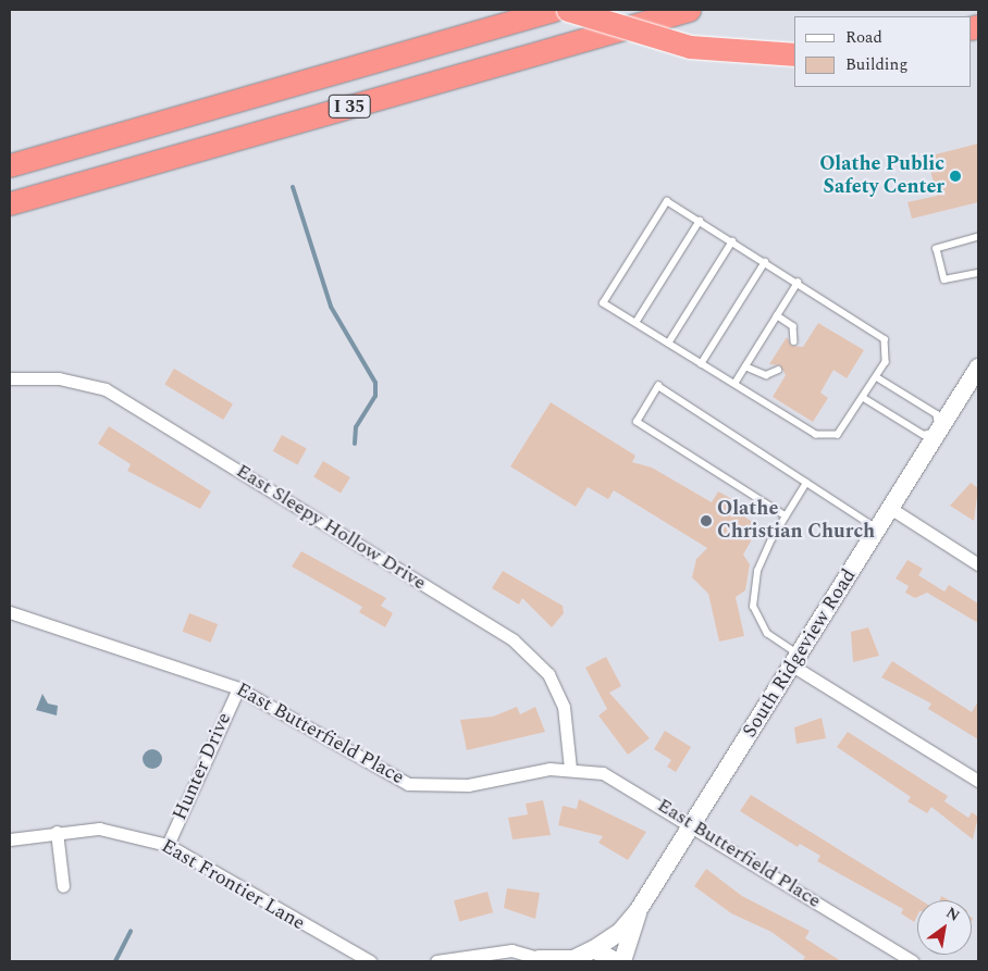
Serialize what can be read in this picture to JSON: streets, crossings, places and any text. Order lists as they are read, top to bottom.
{
  "streets": {
    "highway": ["I 35"],
    "main road": ["South Ridgeview Road"],
    "street": [
      "East Sleepy Hollow Drive",
      "East Butterfield Place",
      "Hunter Drive",
      "East Frontier Lane"
    ]
  },
  "crossings": [
    ["East Sleepy Hollow Drive", "East Butterfield Place"],
    ["South Ridgeview Road", "East Butterfield Place"],
    ["East Butterfield Place", "Hunter Drive"],
    ["Hunter Drive", "East Frontier Lane"]
  ],
  "places": ["Olathe Public Safety Center", "Olathe Christian Church"],
  "legend": ["Road", "Building"],
  "north": "top right"
}
